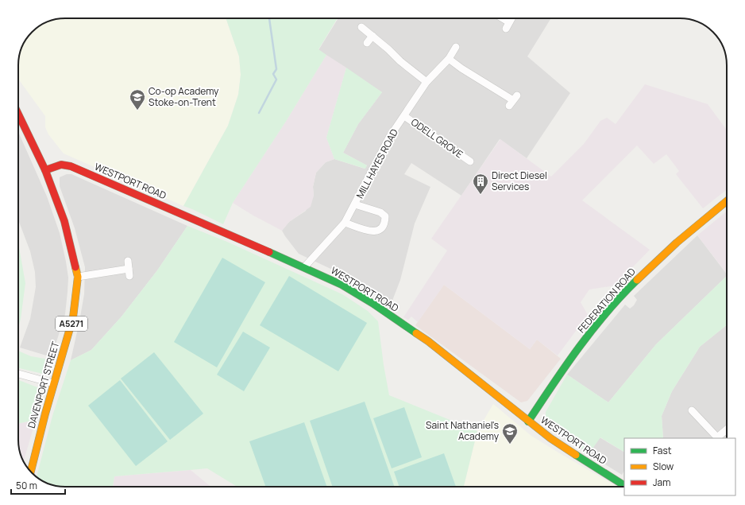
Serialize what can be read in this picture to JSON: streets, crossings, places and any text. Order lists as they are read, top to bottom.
{
  "streets": {
    "street": [
      "ODELL GROVE",
      "MILL HAYES ROAD",
      "WESTPORT ROAD",
      "FEDERATION ROAD",
      "A5271",
      "DAVENPORT STREET"
    ]
  },
  "crossings": [
    ["ODELL GROVE", "MILL HAYES ROAD"],
    ["MILL HAYES ROAD", "WESTPORT ROAD"],
    ["WESTPORT ROAD", "FEDERATION ROAD"],
    ["WESTPORT ROAD", "A5271"],
    ["WESTPORT ROAD", "DAVENPORT STREET"],
    ["A5271", "DAVENPORT STREET"]
  ],
  "places": {
    "school or university": ["Co-op Academy Stoke-on-Trent", "Saint Nathaniel's Academy"],
    "building": ["Direct Diesel Services"]
  },
  "legend": ["Fast", "Slow", "Jam"],
  "scale_bar": "50 m"
}
